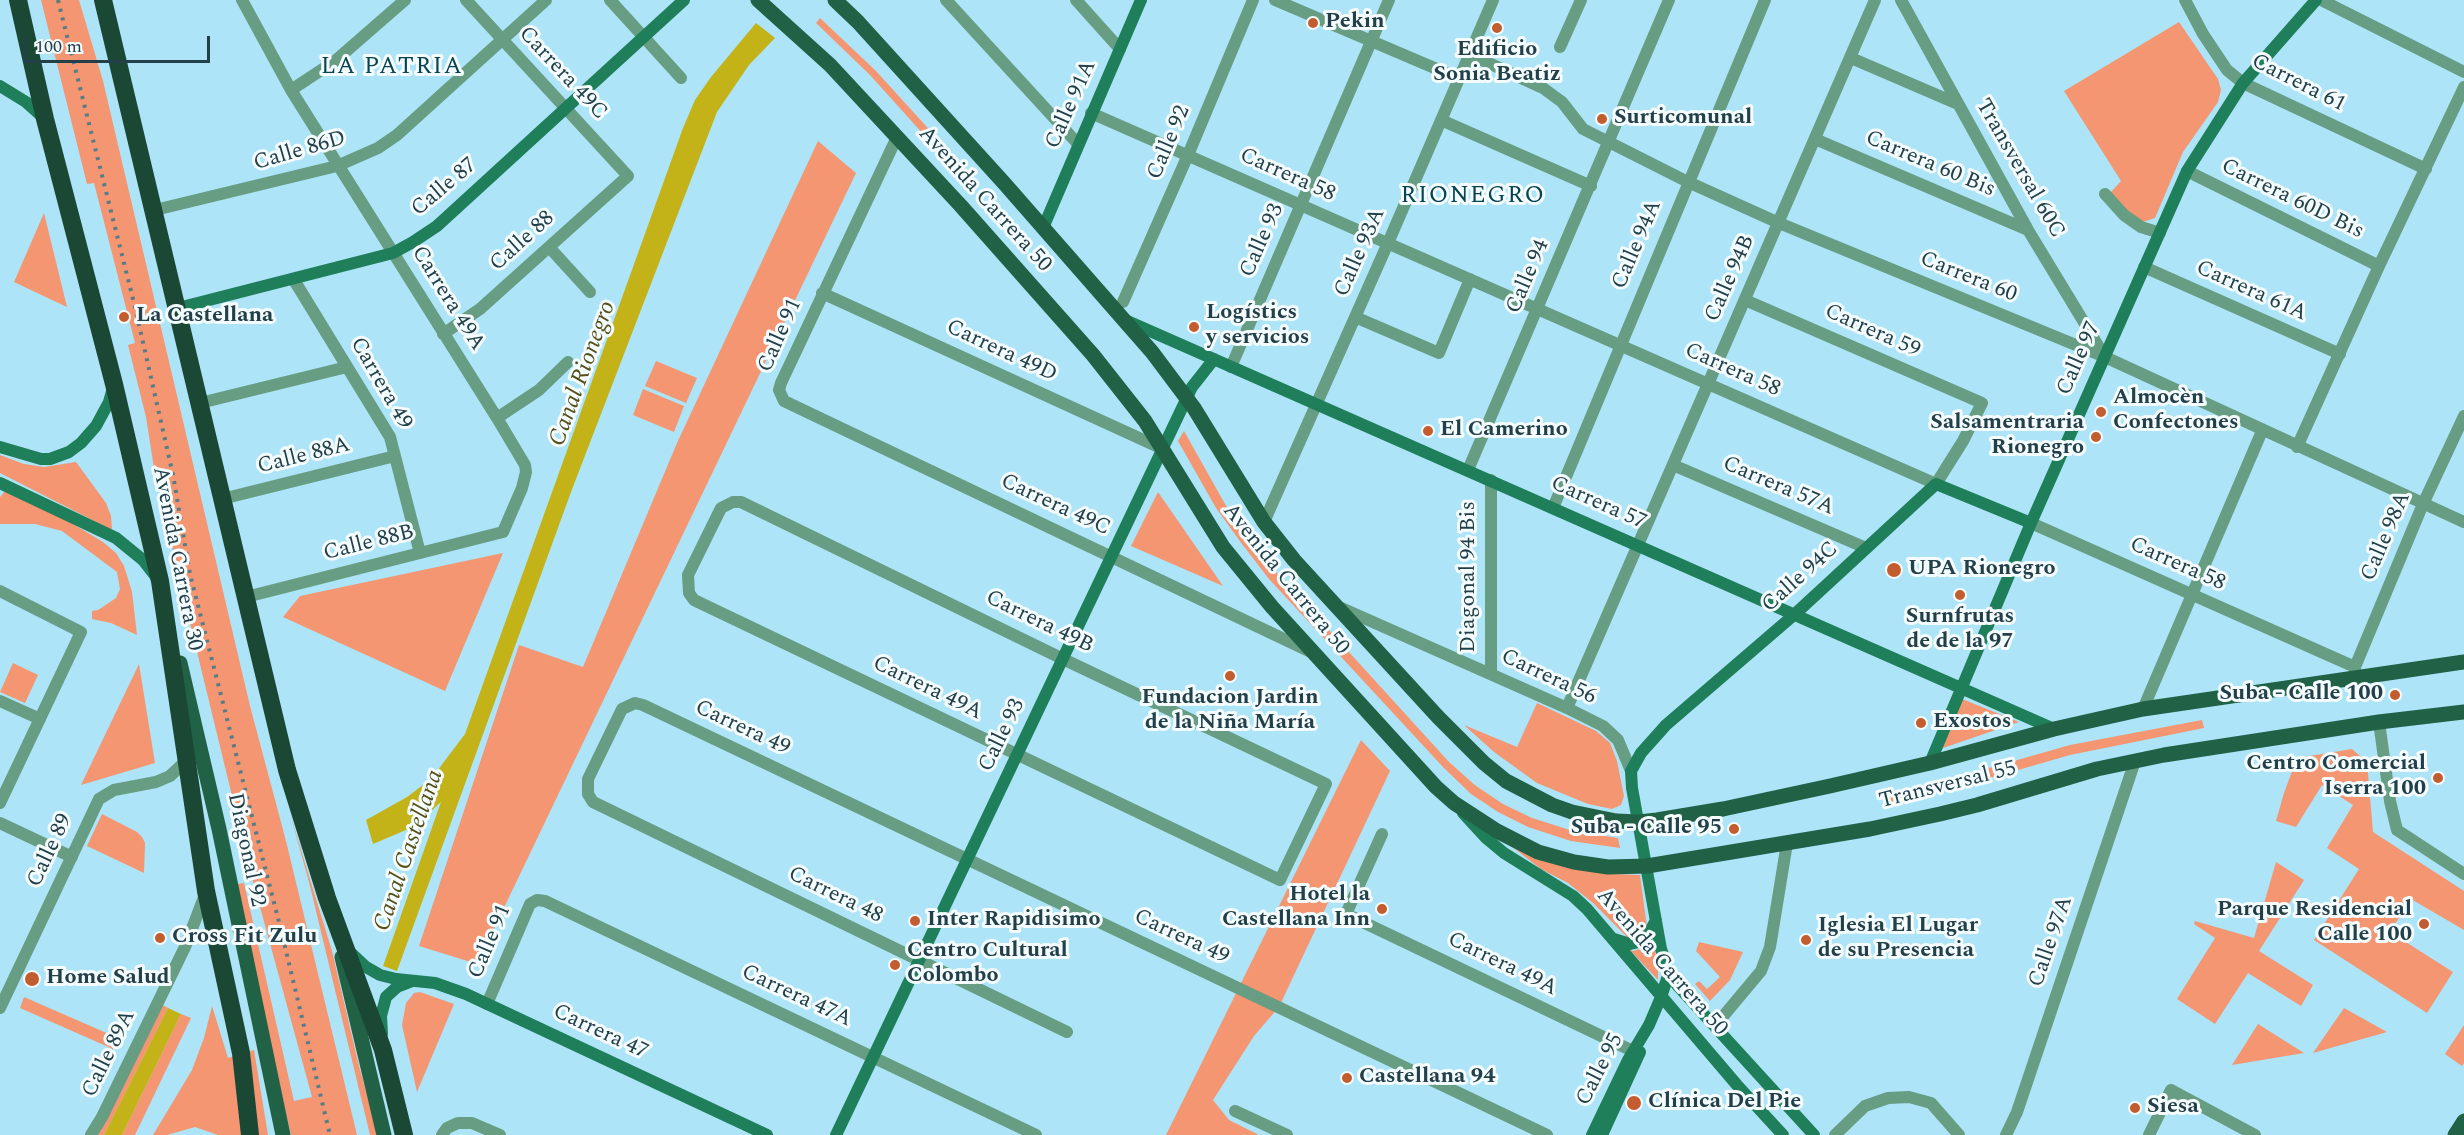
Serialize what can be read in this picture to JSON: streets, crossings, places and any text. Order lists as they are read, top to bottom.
{
  "streets": {
    "highway": ["Avenida Carrera 30"],
    "main road": ["Avenida Carrera 50", "Transversal 55", "Diagonal 92"],
    "street": [
      "Carrera 49C",
      "Carrera 61",
      "Calle 91A",
      "Calle 92",
      "Calle 86D",
      "Carrera 60 Bis",
      "Transversal 60C",
      "Carrera 58",
      "Calle 87",
      "Carrera 60D Bis",
      "Calle 93",
      "Calle 88",
      "Calle 94A",
      "Calle 93A",
      "Calle 94",
      "Carrera 60",
      "Calle 94B",
      "Carrera 61A",
      "Carrera 49A",
      "Carrera 59",
      "Calle 91",
      "Carrera 49D",
      "Calle 97",
      "Carrera 49",
      "Calle 88A",
      "Carrera 57A",
      "Carrera 57",
      "Calle 98A",
      "Calle 88B",
      "Diagonal 94 Bis",
      "Calle 94C",
      "Carrera 49B",
      "Carrera 56",
      "Calle 89",
      "Carrera 48",
      "Calle 97A",
      "Carrera 47A",
      "Carrera 47",
      "Calle 89A",
      "Calle 95"
    ]
  },
  "crossings": [
    ["Carrera 49C", "Calle 86D"],
    ["Carrera 49C", "Calle 87"],
    ["Carrera 49C", "Avenida Carrera 50"],
    ["Carrera 49C", "Calle 93"],
    ["Carrera 49C", "Calle 88"],
    ["Carrera 49C", "Calle 91"],
    ["Carrera 61", "Calle 97"],
    ["Calle 91A", "Carrera 58"],
    ["Calle 91A", "Avenida Carrera 50"],
    ["Calle 92", "Carrera 58"],
    ["Calle 86D", "Carrera 49A"],
    ["Carrera 60 Bis", "Transversal 60C"],
    ["Carrera 60 Bis", "Calle 94B"],
    ["Transversal 60C", "Carrera 60"],
    ["Transversal 60C", "Calle 97"],
    ["Carrera 58", "Calle 93"],
    ["Carrera 58", "Calle 94A"],
    ["Carrera 58", "Calle 93A"],
    ["Carrera 58", "Calle 94"],
    ["Carrera 58", "Calle 94B"],
    ["Carrera 58", "Calle 97"],
    ["Carrera 58", "Calle 98A"],
    ["Carrera 58", "Calle 94C"],
    ["Carrera 58", "Transversal 55"],
    ["Calle 87", "Carrera 49A"],
    ["Calle 87", "Carrera 49"],
    ["Avenida Carrera 50", "Calle 93"],
    ["Avenida Carrera 50", "Calle 93A"],
    ["Avenida Carrera 50", "Calle 91"],
    ["Avenida Carrera 50", "Carrera 49D"],
    ["Avenida Carrera 50", "Carrera 57"],
    ["Avenida Carrera 50", "Carrera 56"],
    ["Avenida Carrera 50", "Transversal 55"],
    ["Avenida Carrera 50", "Calle 95"],
    ["Carrera 60D Bis", "Calle 97"],
    ["Calle 93", "Carrera 49A"],
    ["Calle 93", "Carrera 49D"],
    ["Calle 93", "Carrera 49"],
    ["Calle 93", "Carrera 57"],
    ["Calle 93", "Carrera 49B"],
    ["Calle 93", "Carrera 48"],
    ["Calle 93", "Carrera 47A"],
    ["Calle 88", "Carrera 49A"],
    ["Calle 94A", "Carrera 60"],
    ["Calle 94A", "Carrera 57"],
    ["Calle 93A", "Carrera 60"],
    ["Calle 93A", "Carrera 57"],
    ["Calle 94", "Carrera 60"],
    ["Calle 94", "Carrera 57"],
    ["Carrera 60", "Calle 94B"],
    ["Carrera 60", "Calle 97"],
    ["Carrera 60", "Calle 98A"],
    ["Calle 94B", "Carrera 59"],
    ["Calle 94B", "Carrera 57A"],
    ["Calle 94B", "Carrera 57"],
    ["Calle 94B", "Carrera 56"],
    ["Carrera 61A", "Calle 97"],
    ["Carrera 49A", "Calle 88B"],
    ["Carrera 49A", "Carrera 49B"],
    ["Carrera 49A", "Calle 95"],
    ["Carrera 59", "Calle 94C"],
    ["Calle 91", "Carrera 49D"],
    ["Calle 91", "Carrera 47A"],
    ["Calle 91", "Carrera 47"],
    ["Calle 97", "Carrera 57"],
    ["Calle 97", "Transversal 55"],
    ["Carrera 49", "Calle 88A"],
    ["Carrera 49", "Calle 88B"],
    ["Carrera 49", "Carrera 48"],
    ["Carrera 57A", "Calle 94C"],
    ["Carrera 57", "Diagonal 94 Bis"],
    ["Carrera 57", "Calle 94C"],
    ["Carrera 57", "Transversal 55"],
    ["Calle 98A", "Transversal 55"],
    ["Avenida Carrera 30", "Diagonal 92"],
    ["Avenida Carrera 30", "Calle 89"],
    ["Avenida Carrera 30", "Calle 89A"],
    ["Diagonal 94 Bis", "Carrera 56"],
    ["Calle 94C", "Carrera 56"],
    ["Carrera 56", "Transversal 55"],
    ["Transversal 55", "Calle 97A"]
  ],
  "districts": ["LA PATRIA", "RIONEGRO"],
  "water": ["Canal Rionegro", "Canal Castellana"],
  "places": [
    "Pekin",
    "Edificio Sonia Beatiz",
    "Surticomunal",
    "La Castellana",
    "Logístics y servicios",
    "Almocèn Confectones",
    "El Camerino",
    "Salsamentraria Rionegro",
    "UPA Rionegro",
    "Surnfrutas de de la 97",
    "Fundacion Jardin de la Niña María",
    "Suba - Calle 100",
    "Exostos",
    "Centro Comercial Iserra 100",
    "Suba - Calle 95",
    "Hotel la Castellana Inn",
    "Inter Rapidisimo",
    "Parque Residencial Calle 100",
    "Cross Fit Zulu",
    "Iglesia El Lugar de su Presencia",
    "Centro Cultural Colombo",
    "Home Salud",
    "Castellana 94",
    "Clínica Del Pie",
    "Siesa"
  ],
  "scale_bar": "100 m"
}
